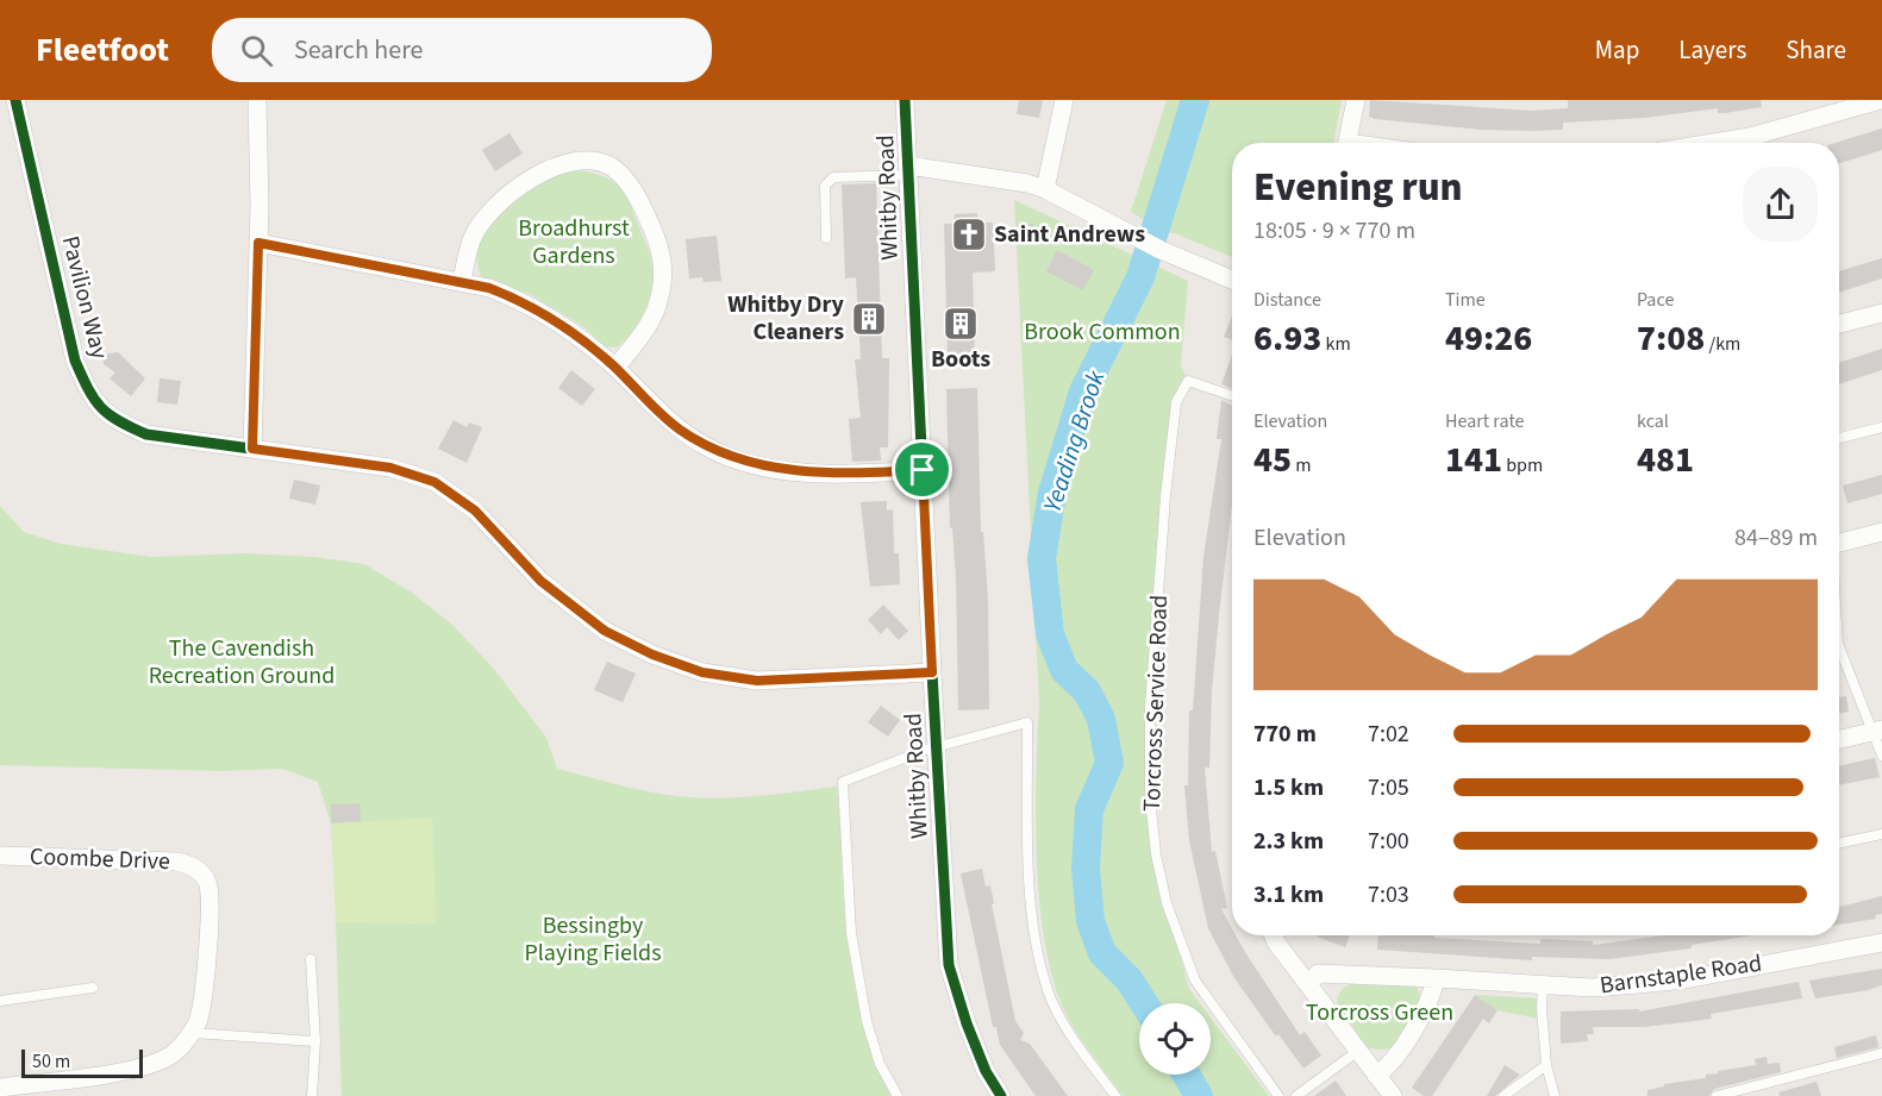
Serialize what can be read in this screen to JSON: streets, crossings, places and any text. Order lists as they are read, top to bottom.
{
  "streets": {
    "street": [
      "Whitby Road",
      "Pavilion Way",
      "Coombe Drive",
      "Barnstaple Road"
    ],
    "lane": ["Torcross Service Road"]
  },
  "crossings": [
    ["Whitby Road", "Pavilion Way"]
  ],
  "water": ["Yeading Brook"],
  "parks": [
    "Broadhurst Gardens",
    "Brook Common",
    "The Cavendish Recreation Ground",
    "Bessingby Playing Fields",
    "Torcross Green"
  ],
  "places": {
    "church": ["Saint Andrews"],
    "building": ["Whitby Dry Cleaners", "Boots"]
  },
  "scale_bar": "50 m",
  "page": {
    "header": "Fleetfoot",
    "search": "Search here",
    "nav": ["Map", "Layers", "Share"],
    "heading": ["Evening run", "18:05 · 9 × 770 m"],
    "stats": [
      ["Distance", "6.93 km"],
      ["Time", "49:26"],
      ["Pace", "7:08 /km"],
      ["Elevation", "45 m"],
      ["Heart rate", "141 bpm"],
      ["kcal", "481"]
    ],
    "chart": ["Elevation", "84–89 m"],
    "list": [
      {
        "name": "770 m",
        "note": "7:02"
      },
      {
        "name": "1.5 km",
        "note": "7:05"
      },
      {
        "name": "2.3 km",
        "note": "7:00"
      },
      {
        "name": "3.1 km",
        "note": "7:03"
      }
    ],
    "scale": "50 m"
  }
}
